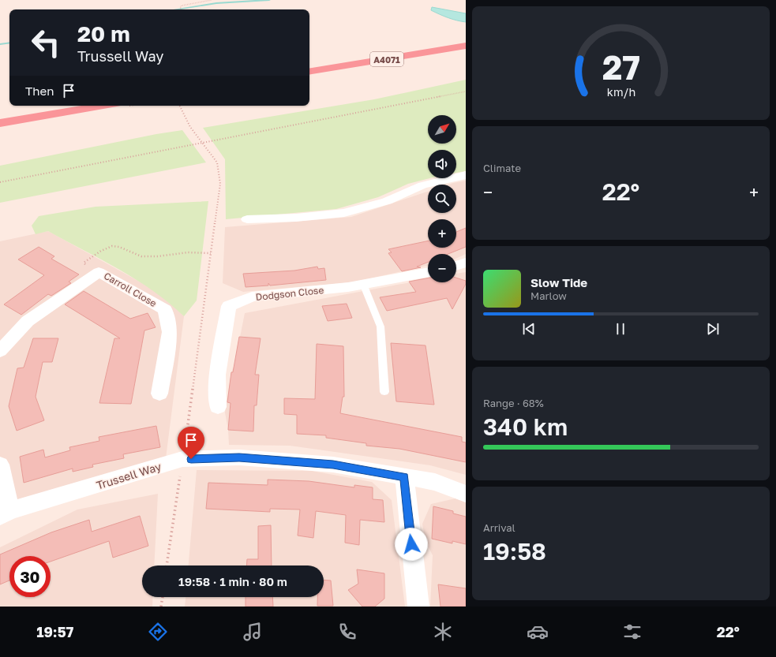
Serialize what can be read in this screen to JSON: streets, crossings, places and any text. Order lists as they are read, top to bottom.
{
  "streets": {
    "highway": ["A4071"],
    "street": ["Carroll Close", "Dodgson Close", "Trussell Way"]
  },
  "north": "top right",
  "page": {
    "turn": ["20 m", "Trussell Way"],
    "then": "Then",
    "map_buttons": ["+", "−"],
    "tile": [
      "Climate",
      ["Range · 68%", "340 km"],
      ["Arrival", "19:58"]
    ],
    "heat": ["−", "22°", "+"],
    "song": ["Slow Tide", "Marlow"],
    "limit": "30",
    "trip": "19:58 · 1 min · 80 m",
    "tabs": ["19:57", "22°"],
    "gauge": ["27", "km/h"]
  }
}
